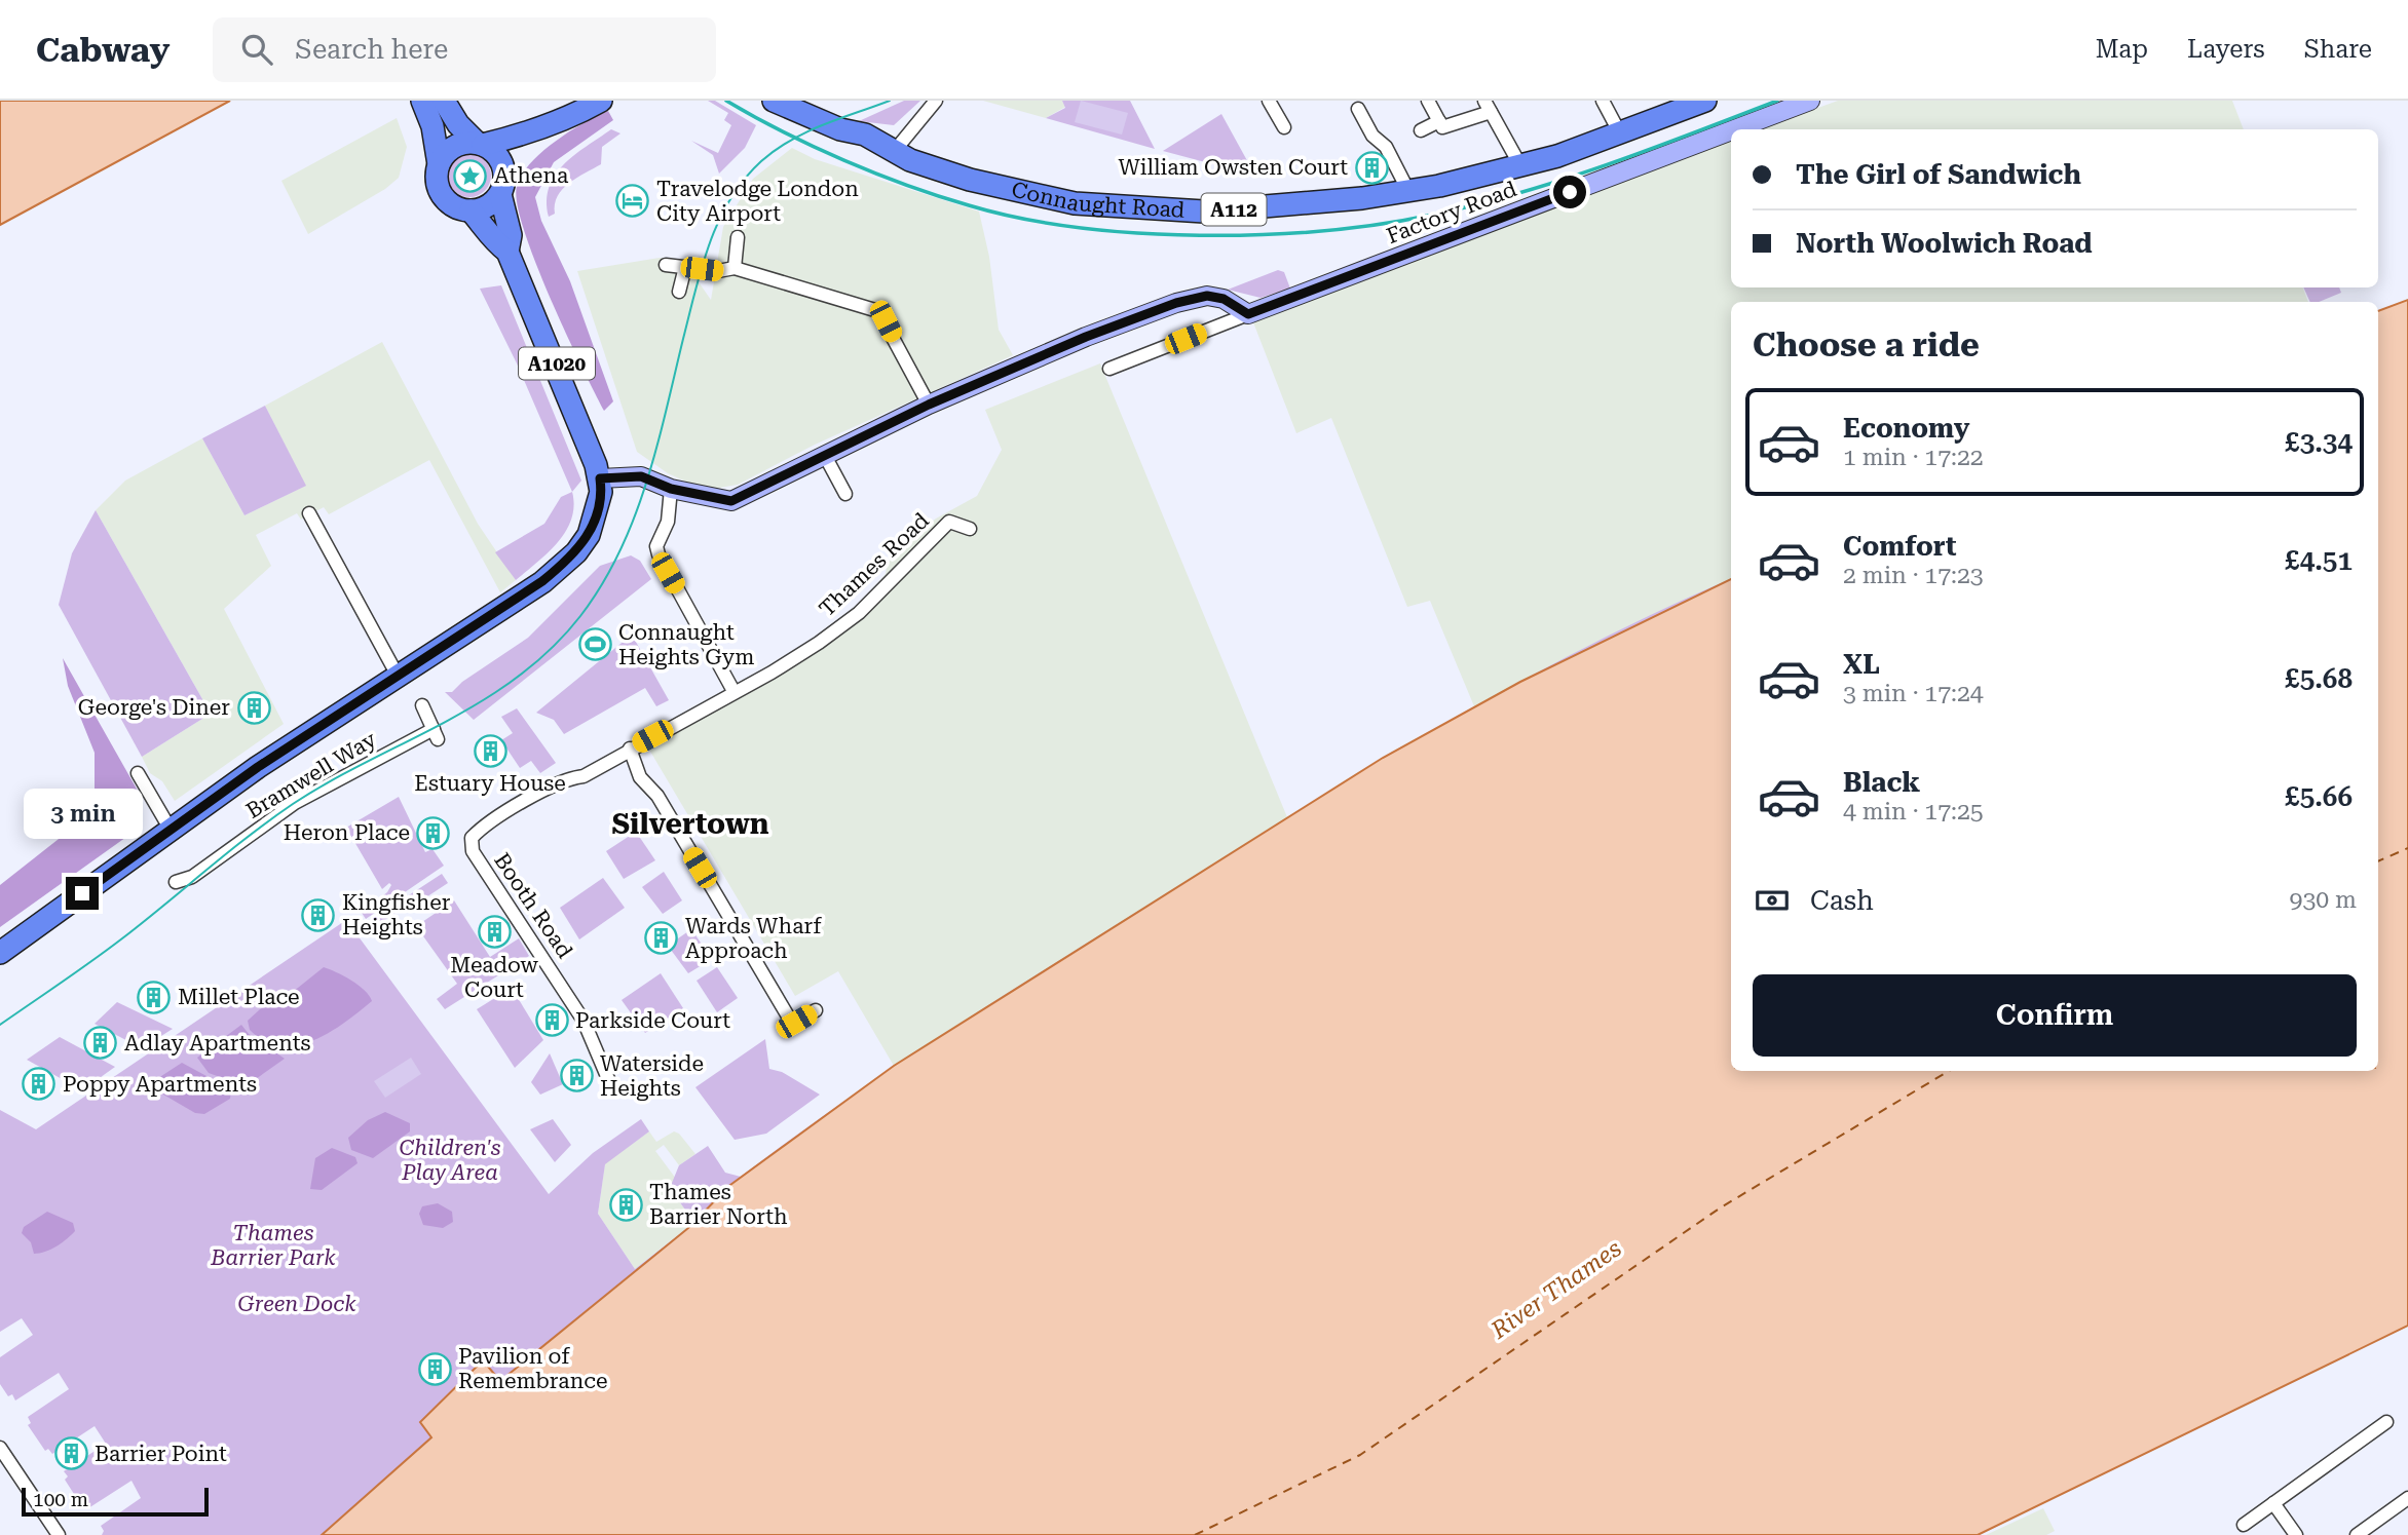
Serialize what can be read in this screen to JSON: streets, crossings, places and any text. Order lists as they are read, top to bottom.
{
  "streets": {
    "main road": ["Connaught Road", "A112", "A1020"],
    "street": [
      "Factory Road",
      "Thames Road",
      "Bramwell Way",
      "Booth Road"
    ]
  },
  "crossings": [
    ["Connaught Road", "A112"],
    ["Thames Road", "Booth Road"]
  ],
  "districts": ["Silvertown"],
  "water": ["River Thames"],
  "parks": ["Children's Play Area", "Thames Barrier Park", "Green Dock"],
  "places": {
    "building": [
      "William Owsten Court",
      "George's Diner",
      "Estuary House",
      "Heron Place",
      "Kingfisher Heights",
      "Meadow Court",
      "Wards Wharf Approach",
      "Millet Place",
      "Parkside Court",
      "Adlay Apartments",
      "Waterside Heights",
      "Poppy Apartments",
      "Thames Barrier North",
      "Pavilion of Remembrance",
      "Barrier Point"
    ],
    "place": ["Athena"],
    "hotel": ["Travelodge London City Airport"],
    "sports": ["Connaught Heights Gym"]
  },
  "scale_bar": "100 m",
  "page": {
    "header": "Cabway",
    "search": "Search here",
    "nav": ["Map", "Layers", "Share"],
    "banner": ["The Girl of Sandwich", "North Woolwich Road"],
    "heading": "Choose a ride",
    "list": [
      {
        "name": "Economy",
        "note": "1 min · 17:22",
        "value": "£3.34"
      },
      {
        "name": "Comfort",
        "note": "2 min · 17:23",
        "value": "£4.51"
      },
      {
        "name": "XL",
        "note": "3 min · 17:24",
        "value": "£5.68"
      },
      {
        "name": "Black",
        "note": "4 min · 17:25",
        "value": "£5.66"
      }
    ],
    "bubble": "3 min",
    "pay": ["Cash", "930 m"],
    "buttons": "Confirm",
    "scale": "100 m"
  }
}
